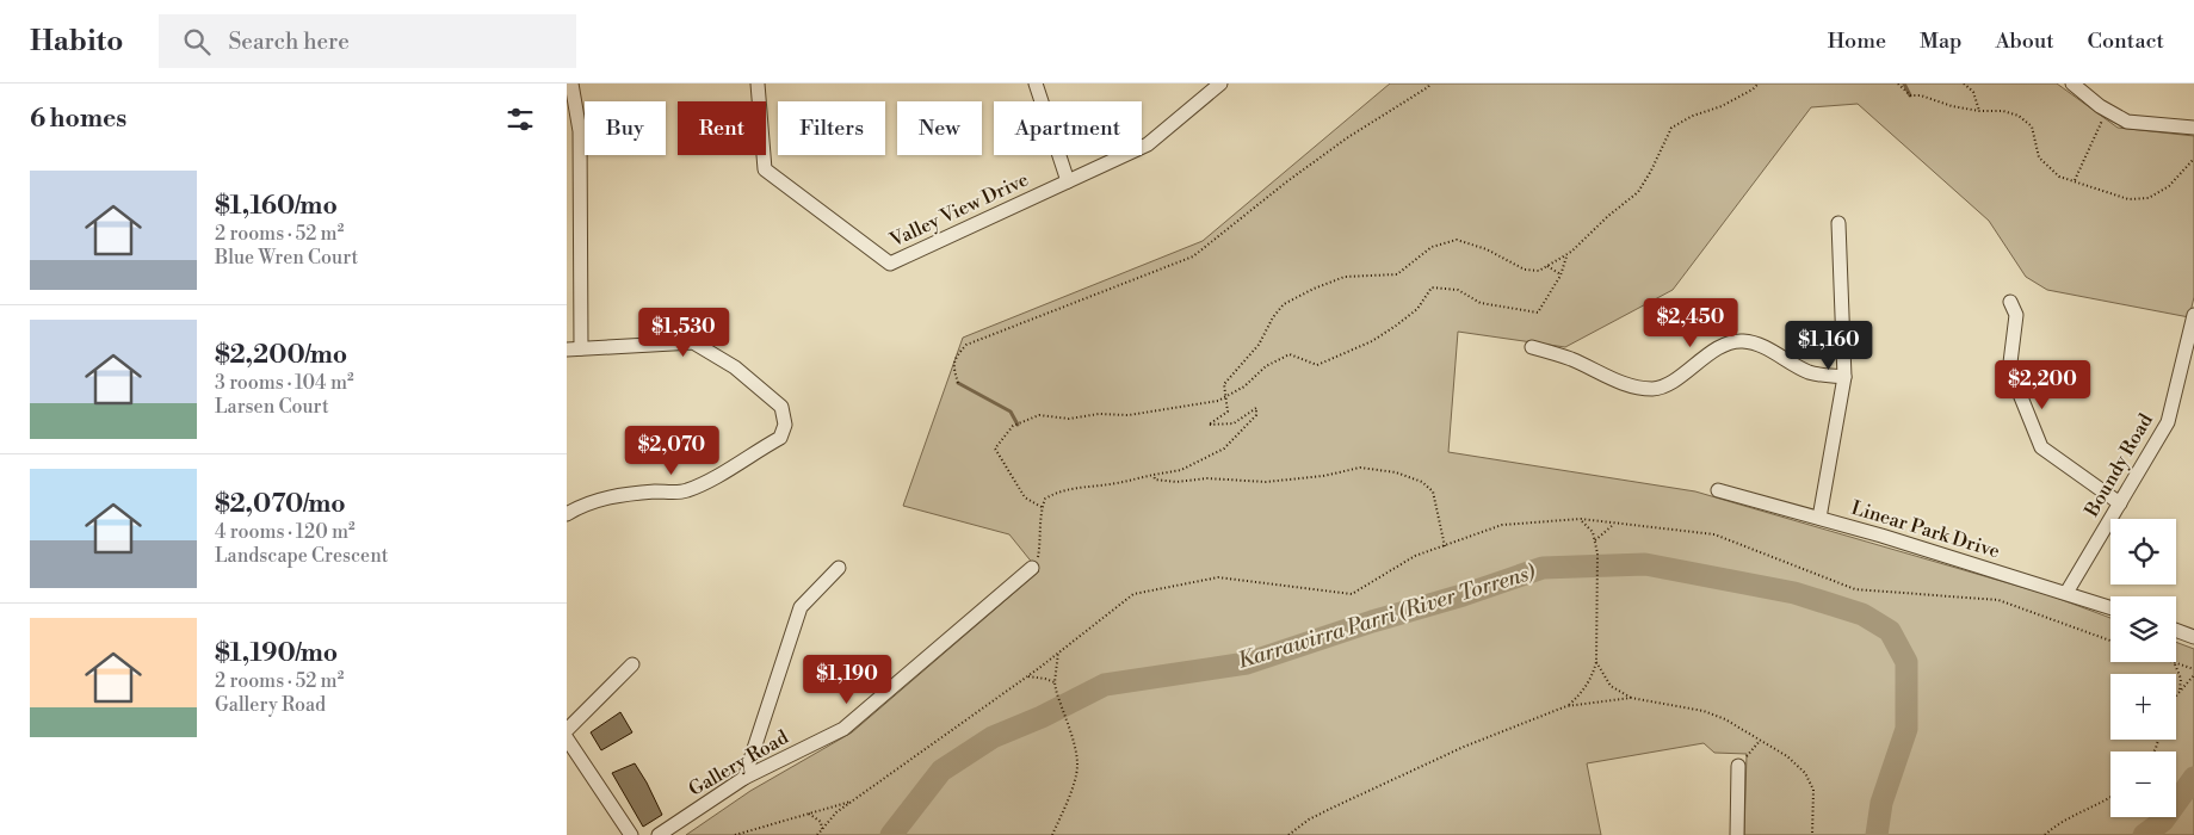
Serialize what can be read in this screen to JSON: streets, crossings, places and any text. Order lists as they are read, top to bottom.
{
  "streets": {
    "street": [
      "Valley View Drive",
      "Boundy Road",
      "Linear Park Drive",
      "Gallery Road"
    ]
  },
  "crossings": [
    ["Boundy Road", "Linear Park Drive"]
  ],
  "water": ["Karrawirra Parri (River Torrens)"],
  "page": {
    "header": "Habito",
    "search": "Search here",
    "nav": [
      "Home",
      "Map",
      "About",
      "Contact"
    ],
    "heading": "6 homes",
    "chip": [
      "Buy",
      "Rent",
      "Filters",
      "New",
      "Apartment"
    ],
    "list": [
      {
        "name": "$1,160/mo",
        "note": "2 rooms · 52 m² · Blue Wren Court"
      },
      {
        "name": "$2,200/mo",
        "note": "3 rooms · 104 m² · Larsen Court"
      },
      {
        "name": "$2,070/mo",
        "note": "4 rooms · 120 m² · Landscape Crescent"
      },
      {
        "name": "$1,190/mo",
        "note": "2 rooms · 52 m² · Gallery Road"
      }
    ],
    "price": [
      "$2,450",
      "$1,530",
      "$1,160",
      "$2,200",
      "$2,070",
      "$1,190"
    ],
    "map_buttons": ["+", "−"]
  }
}
